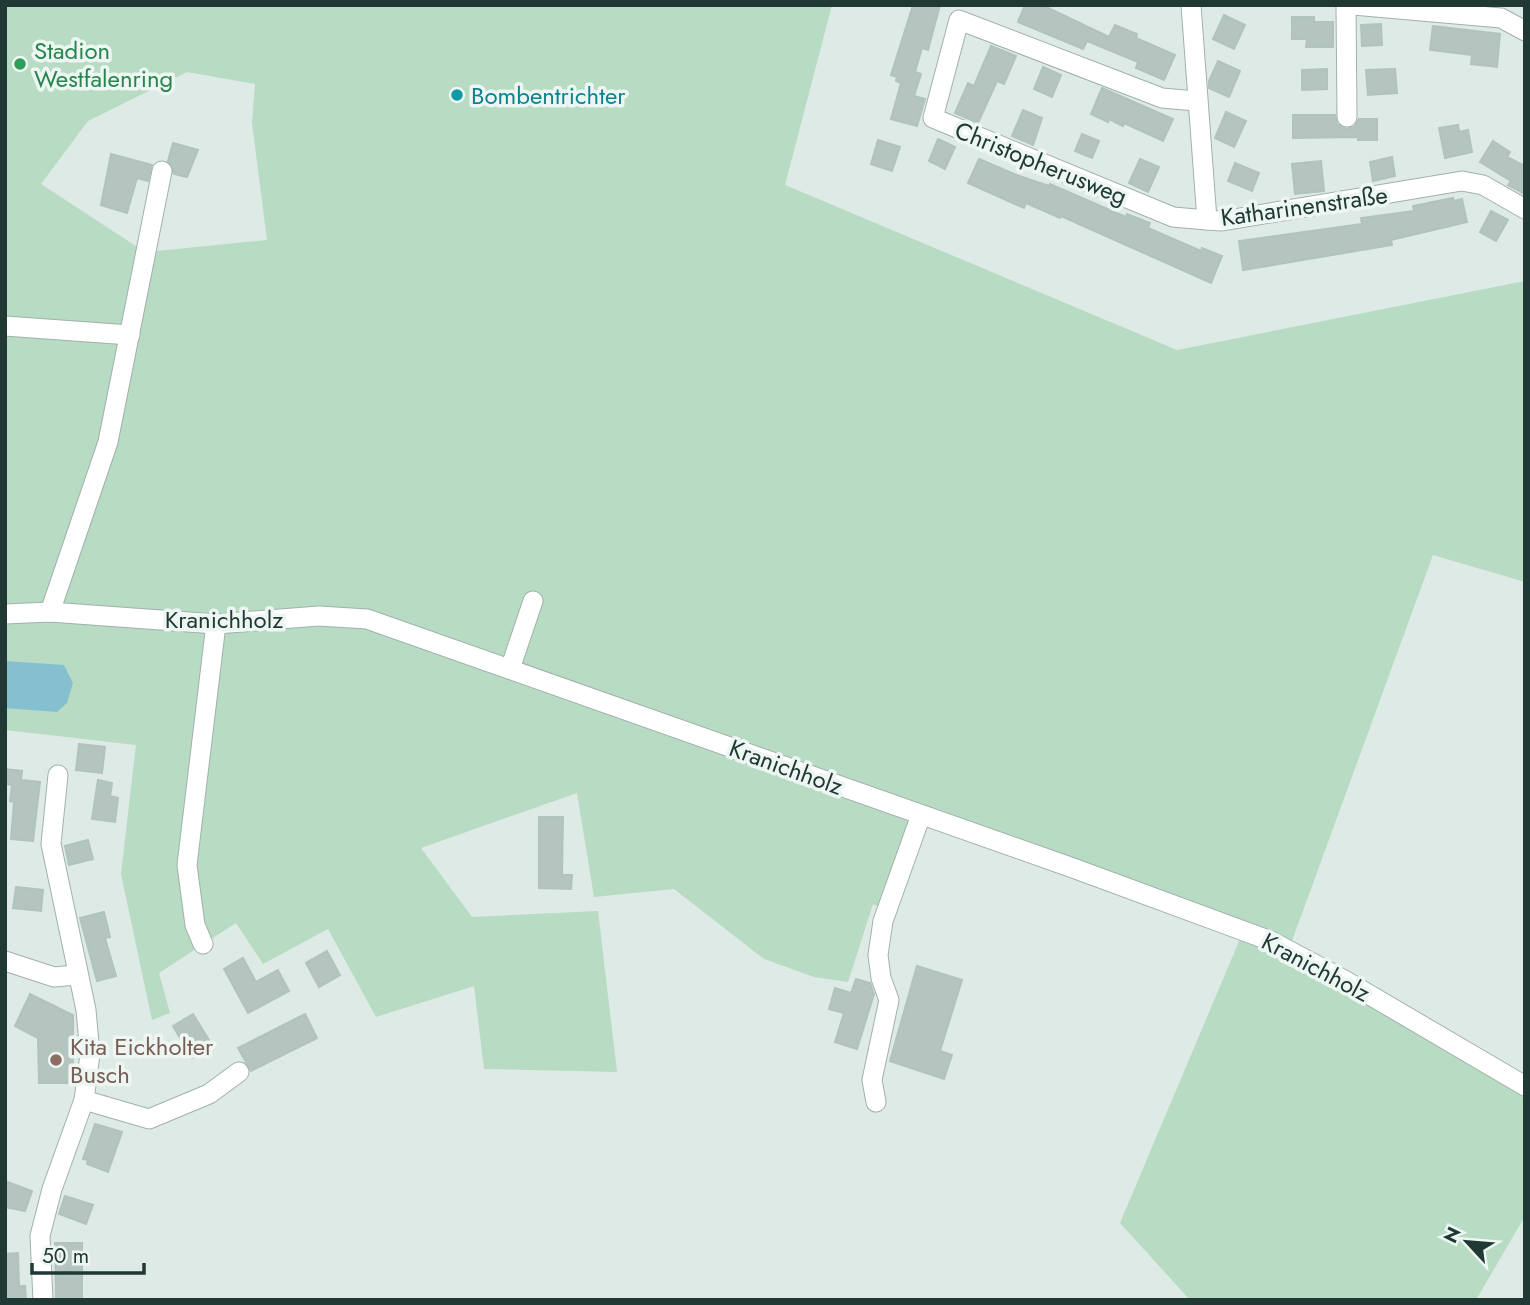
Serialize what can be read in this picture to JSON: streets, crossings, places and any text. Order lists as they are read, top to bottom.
{
  "streets": {
    "street": ["Christopherusweg", "Katharinenstraße", "Kranichholz"]
  },
  "crossings": [
    ["Christopherusweg", "Katharinenstraße"]
  ],
  "places": ["Stadion Westfalenring", "Bombentrichter", "Kita Eickholter Busch"],
  "scale_bar": "50 m",
  "north": "top left"
}
